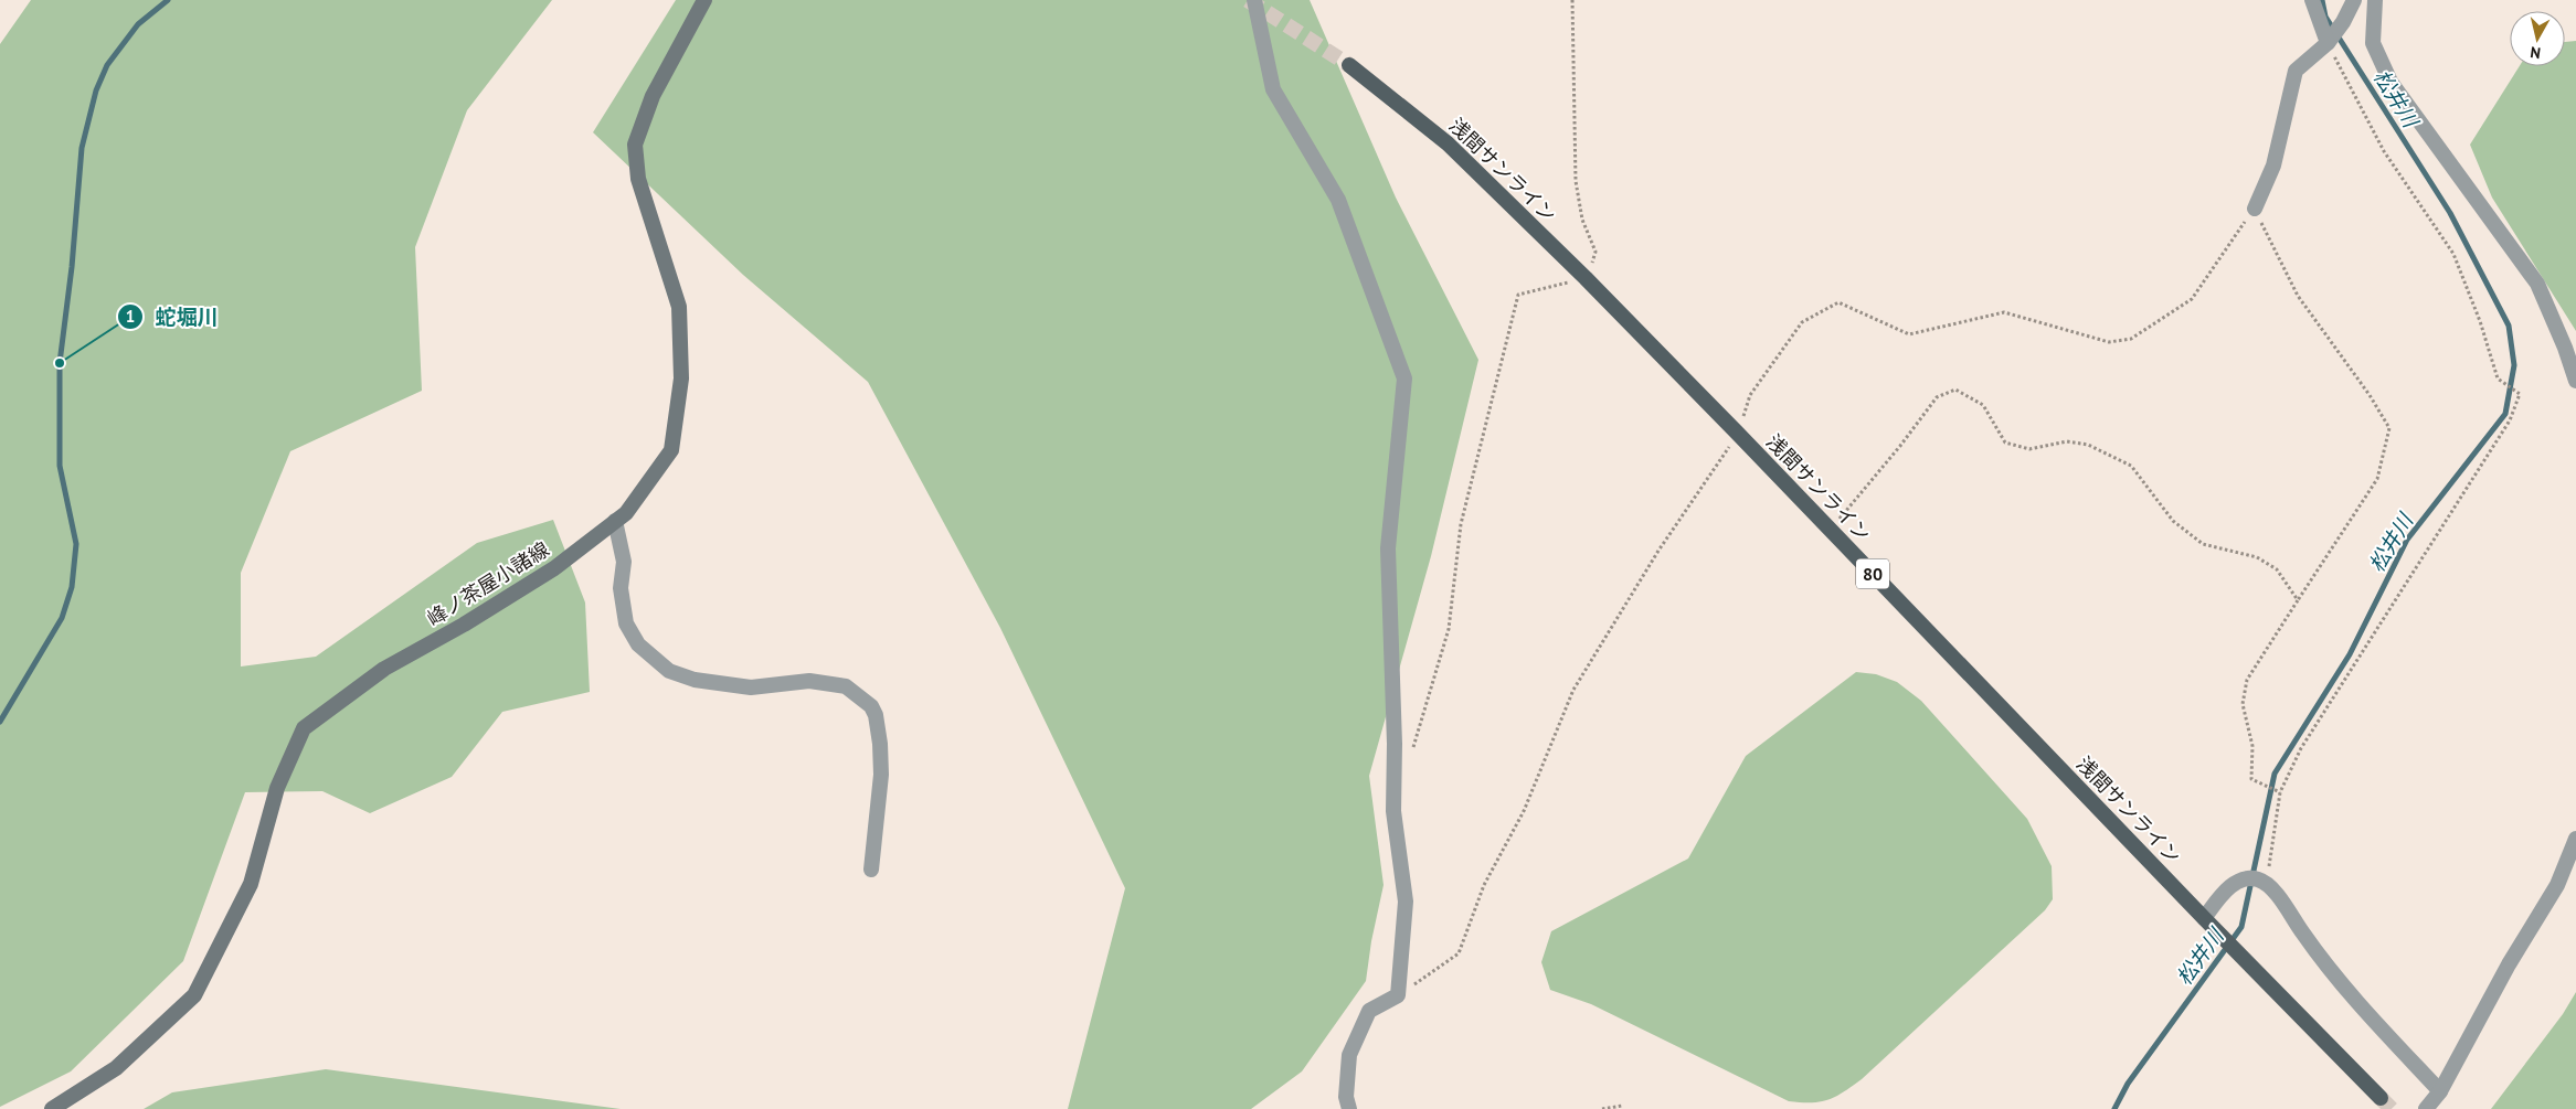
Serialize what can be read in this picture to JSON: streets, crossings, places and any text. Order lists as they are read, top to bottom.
{
  "streets": {
    "main road": ["浅間サンライン", "80", "峰ノ茶屋小諸線"]
  },
  "water": ["松井川"],
  "places": ["蛇堀川"],
  "north": "bottom"
}
